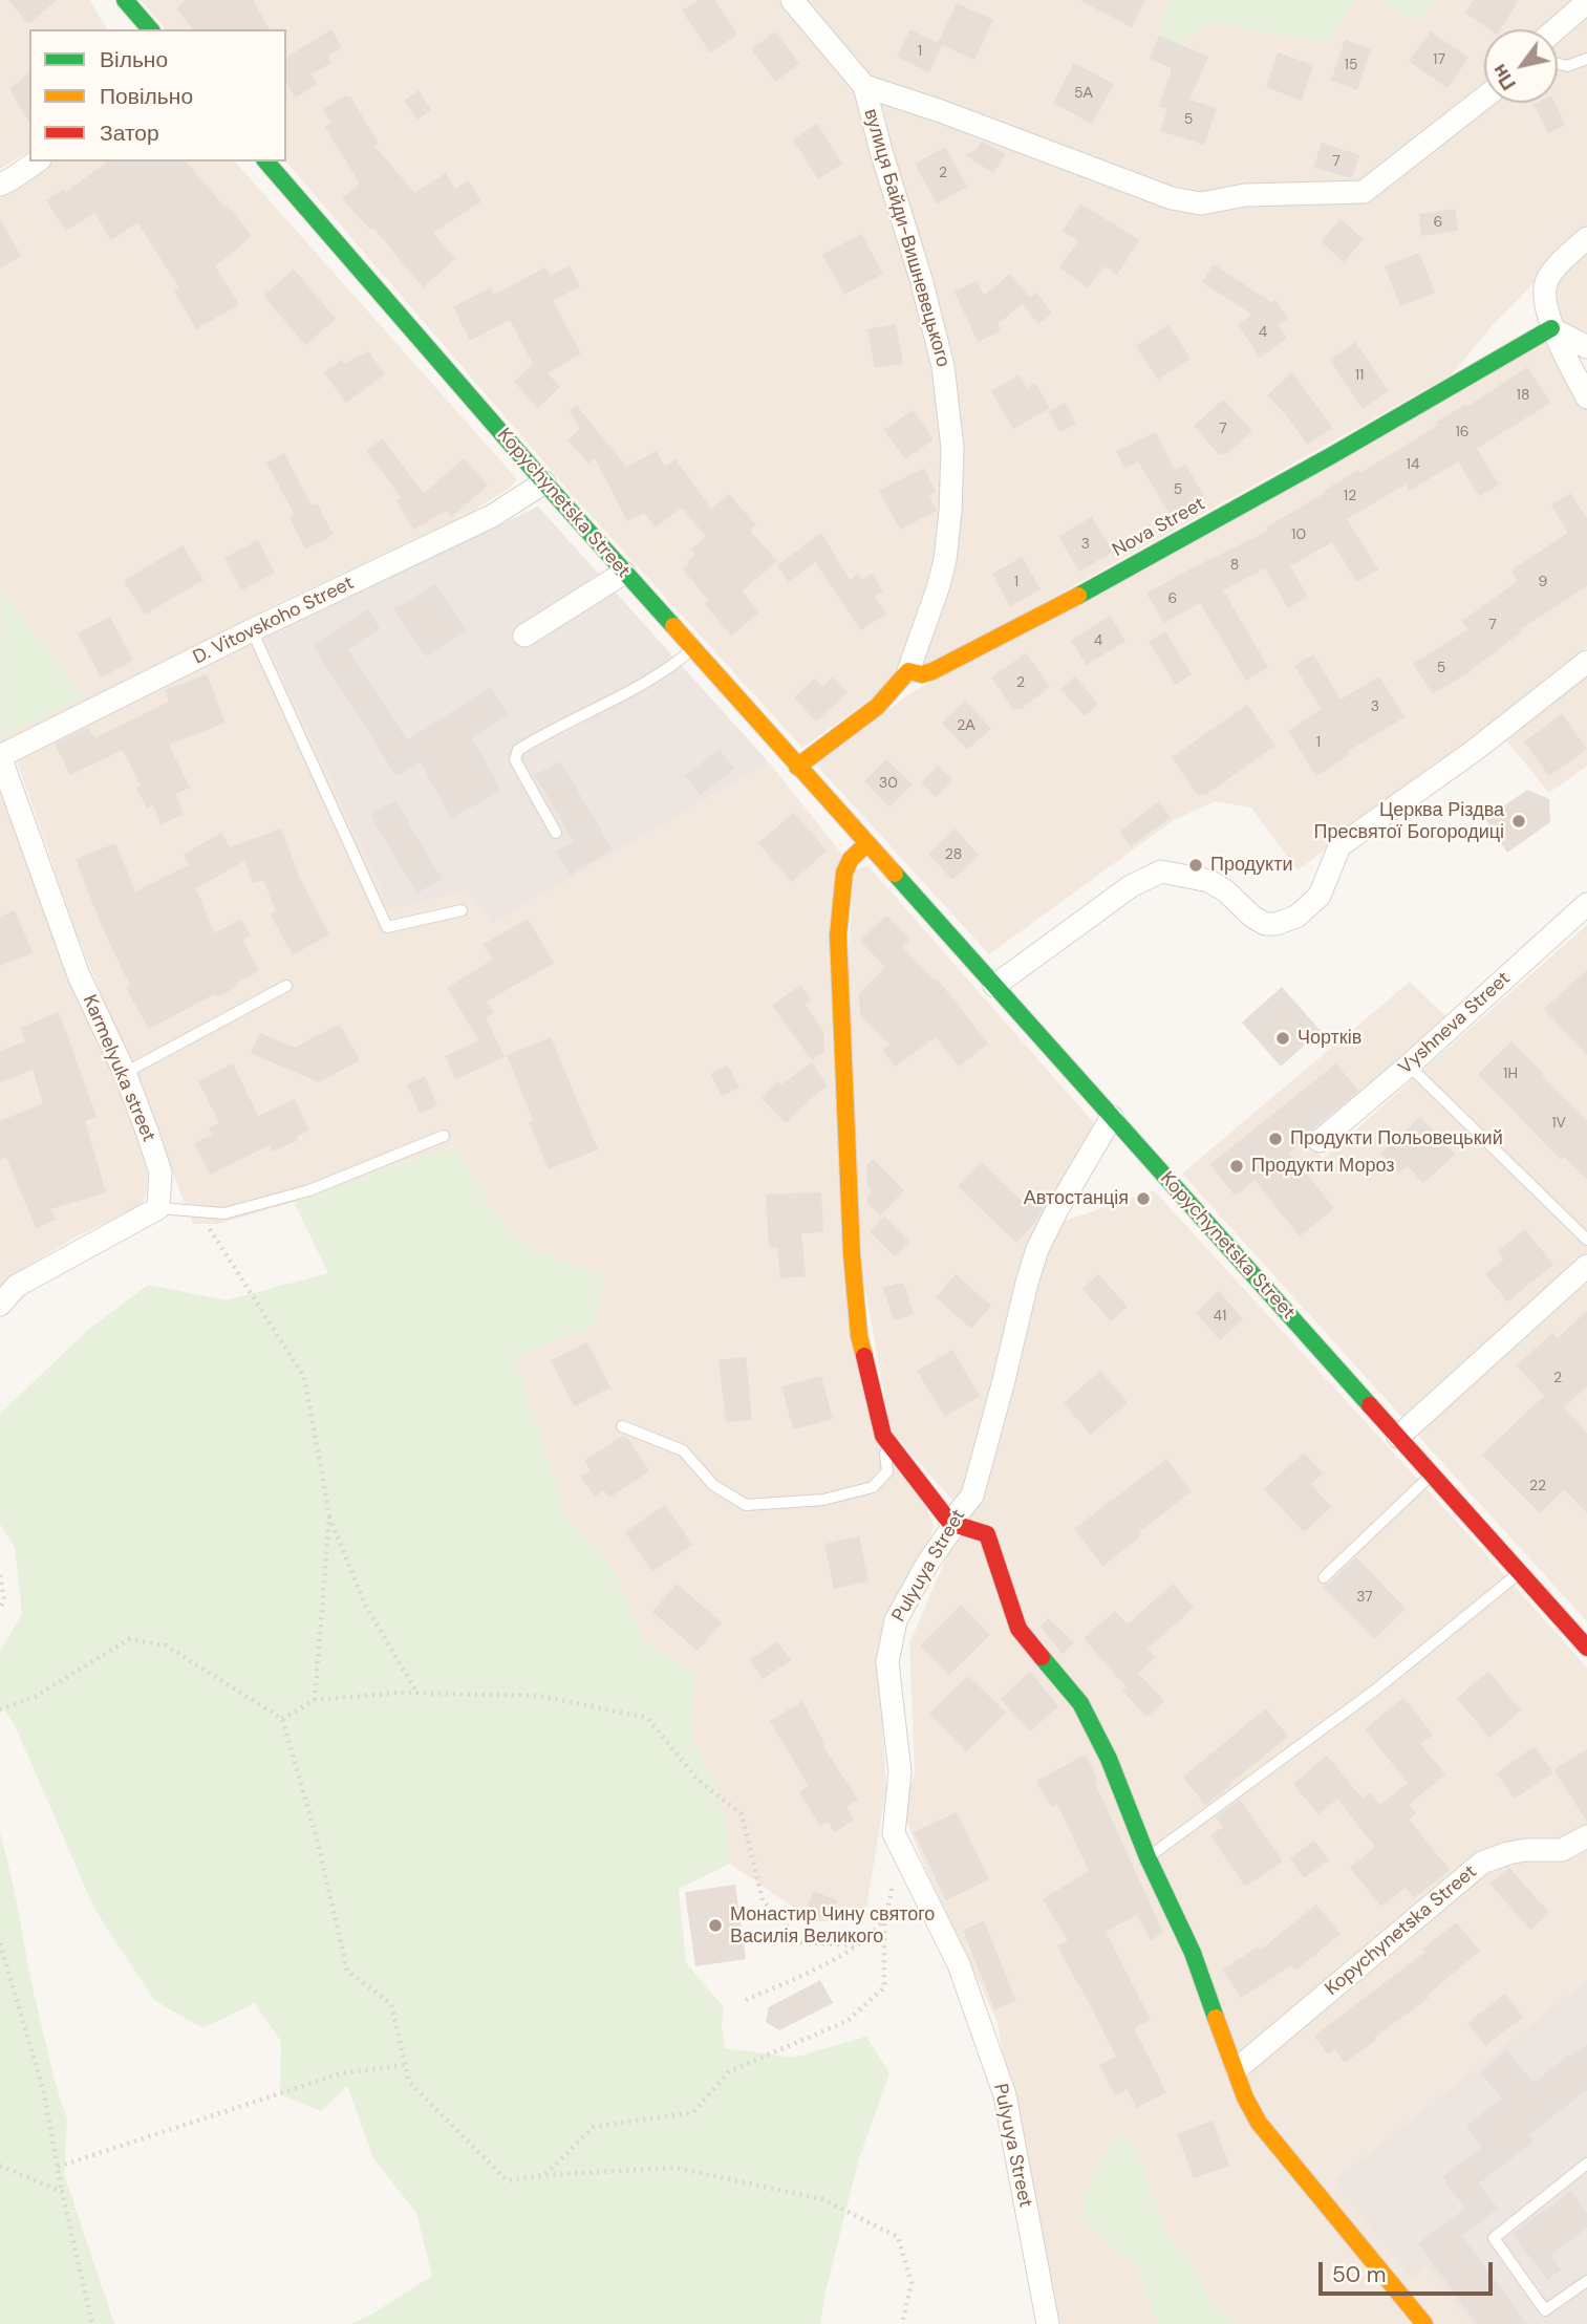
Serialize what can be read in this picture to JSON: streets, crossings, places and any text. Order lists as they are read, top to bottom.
{
  "streets": {
    "street": [
      "вулиця Байди-Вишневецького",
      "Kopychynetska Street",
      "Nova Street",
      "D. Vitovskoho Street",
      "Vyshneva Street",
      "Karmelyuka street",
      "Pulyuya Street"
    ]
  },
  "crossings": [
    ["вулиця Байди-Вишневецького", "Nova Street"],
    ["Kopychynetska Street", "D. Vitovskoho Street"],
    ["Kopychynetska Street", "Pulyuya Street"],
    ["D. Vitovskoho Street", "Karmelyuka street"]
  ],
  "places": [
    "Церква Різдва Пресвятої Богородиці",
    "Продукти",
    "Чортків",
    "Продукти Польовецький",
    "Продукти Мороз",
    "Автостанція",
    "Монастир Чину святого Василія Великого"
  ],
  "house_numbers": [
    "1",
    "17",
    "15",
    "5А",
    "5",
    "7",
    "2",
    "6",
    "4",
    "11",
    "18",
    "7",
    "16",
    "14",
    "5",
    "12",
    "10",
    "3",
    "8",
    "1",
    "9",
    "6",
    "7",
    "4",
    "5",
    "2",
    "3",
    "2А",
    "1",
    "30",
    "28",
    "1H",
    "1V",
    "41",
    "2",
    "22",
    "37"
  ],
  "legend": ["Вільно", "Повільно", "Затор"],
  "scale_bar": "50 m",
  "north": "bottom left"
}
